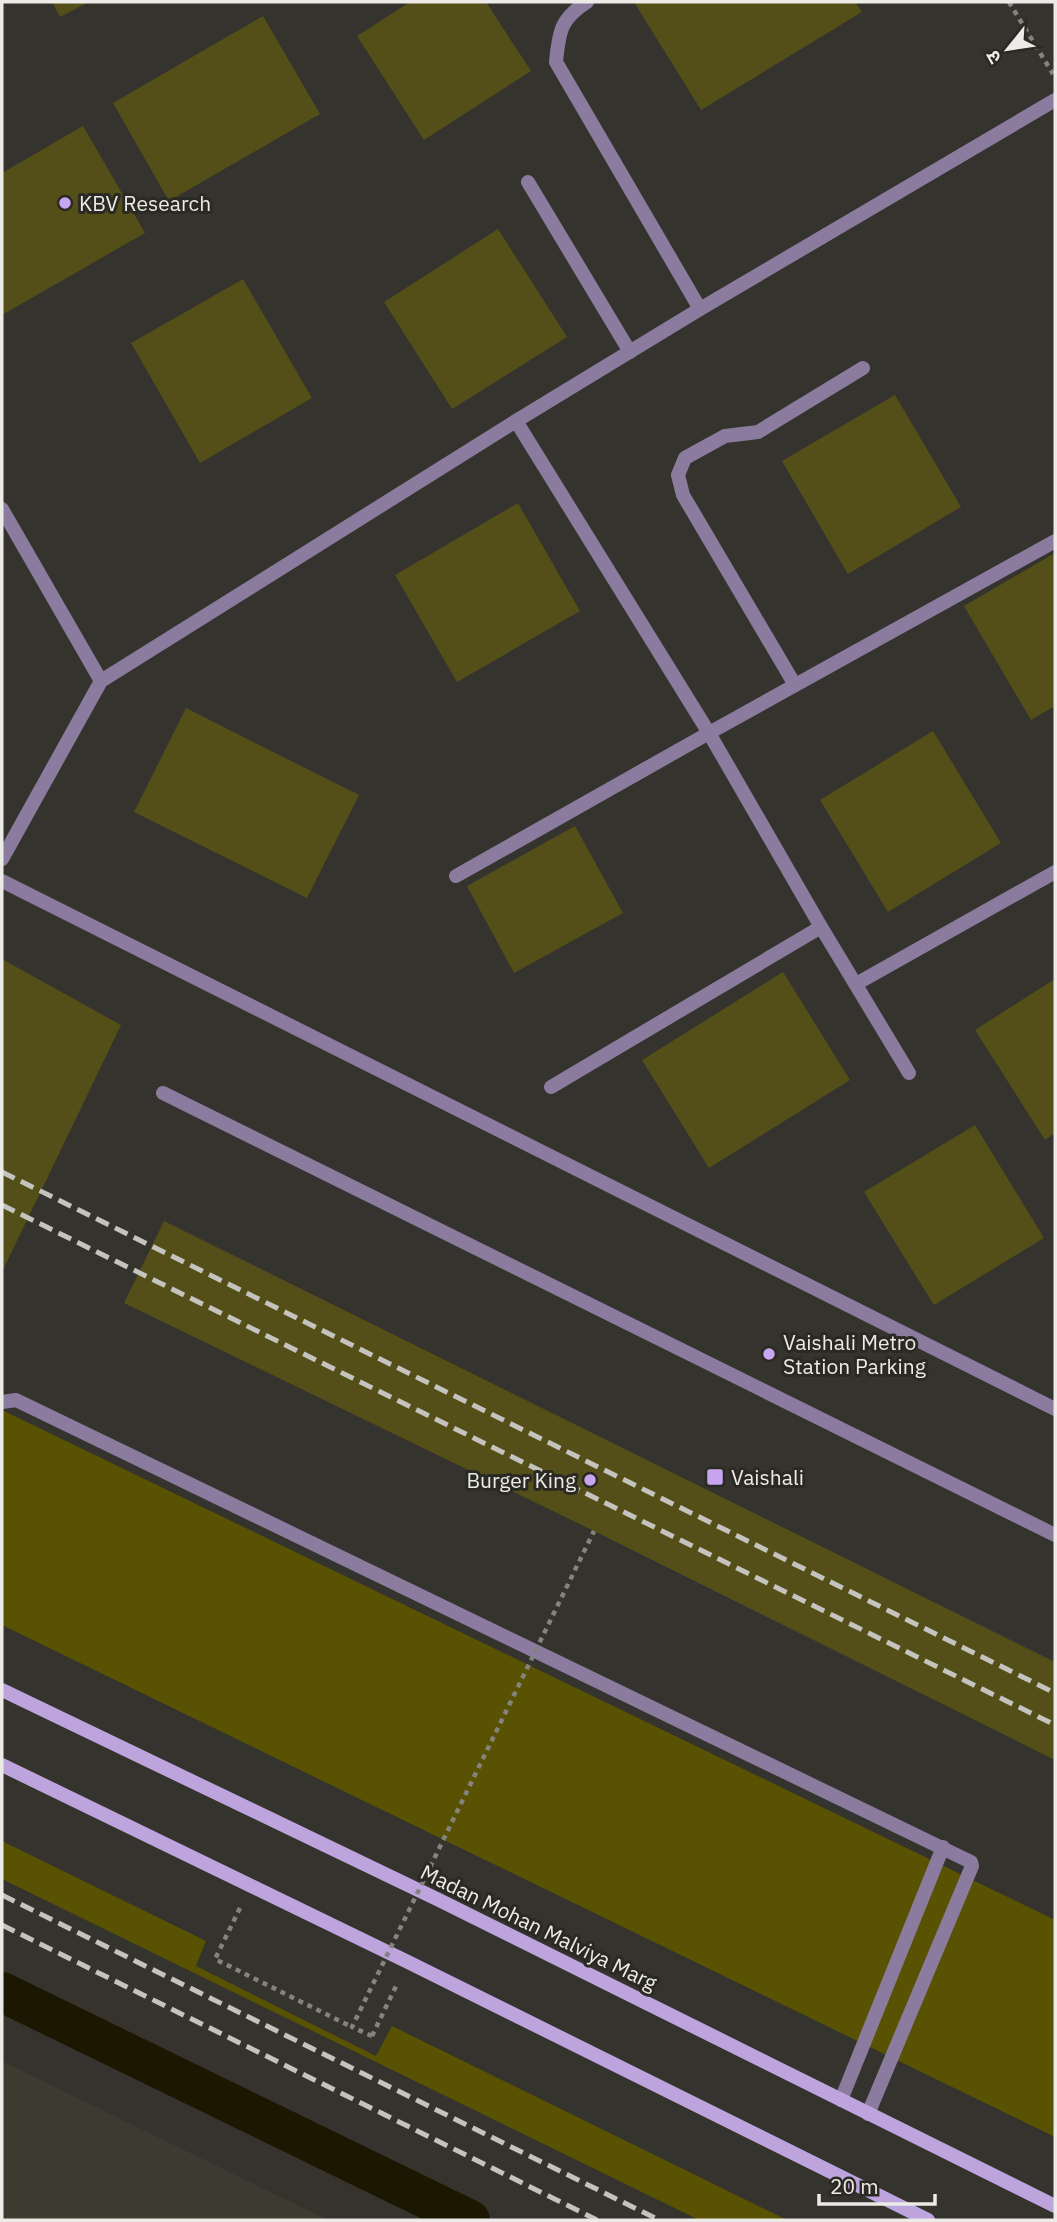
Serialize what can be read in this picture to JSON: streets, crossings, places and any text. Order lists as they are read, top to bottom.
{
  "streets": {
    "main road": ["Madan Mohan Malviya Marg"]
  },
  "places": {
    "other": ["KBV Research", "Vaishali Metro Station Parking", "Burger King"],
    "transit": ["Vaishali"]
  },
  "scale_bar": "20 m",
  "north": "bottom left"
}
